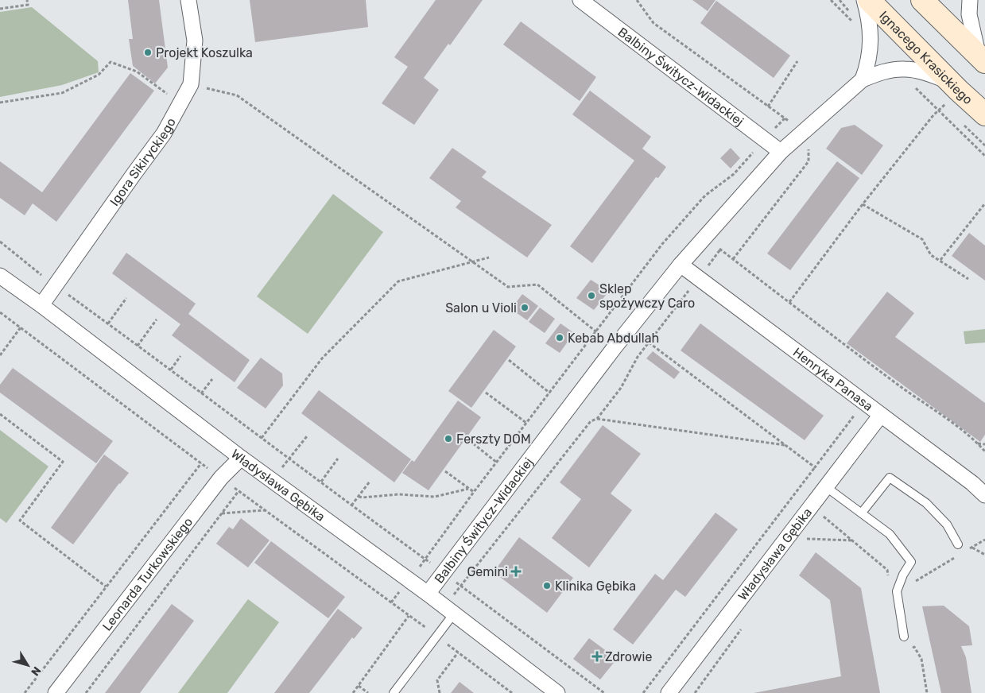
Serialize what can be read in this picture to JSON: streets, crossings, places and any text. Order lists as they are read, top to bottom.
{
  "streets": {
    "main road": ["Ignacego Krasickiego"],
    "street": [
      "Balbiny Świtycz-Widackiej",
      "Igora Sikiryckiego",
      "Henryka Panasa",
      "Władysława Gębika",
      "Leonarda Turkowskiego"
    ]
  },
  "crossings": [
    ["Ignacego Krasickiego", "Balbiny Świtycz-Widackiej"],
    ["Balbiny Świtycz-Widackiej", "Henryka Panasa"],
    ["Balbiny Świtycz-Widackiej", "Władysława Gębika"],
    ["Igora Sikiryckiego", "Władysława Gębika"],
    ["Henryka Panasa", "Władysława Gębika"],
    ["Władysława Gębika", "Leonarda Turkowskiego"]
  ],
  "places": {
    "other": [
      "Projekt Koszulka",
      "Sklep spożywczy Caro",
      "Salon u Violi",
      "Kebab Abdullah",
      "Ferszty DOM",
      "Klinika Gębika"
    ],
    "health": ["Gemini", "Zdrowie"]
  },
  "north": "bottom right"
}
